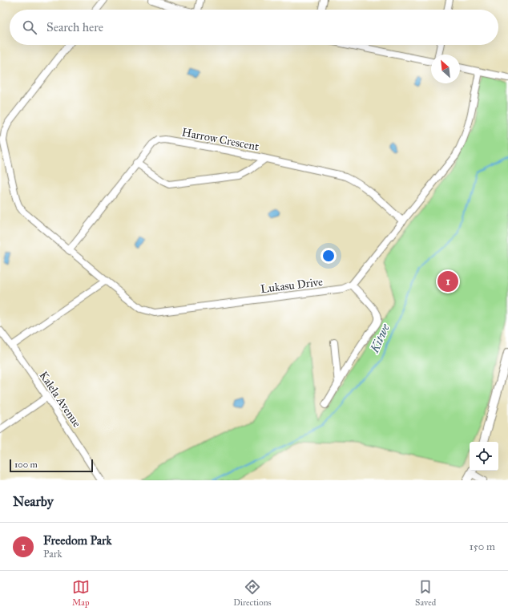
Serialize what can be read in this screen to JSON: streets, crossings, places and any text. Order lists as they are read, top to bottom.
{
  "streets": {
    "street": ["Harrow Crescent", "Lukasu Drive", "Kalela Avenue"]
  },
  "crossings": [
    ["Harrow Crescent", "Lukasu Drive"]
  ],
  "water": ["Kitwe"],
  "scale_bar": "100 m",
  "north": "top left",
  "page": {
    "search": "Search here",
    "pins": "1",
    "scale": "100 m",
    "heading": "Nearby",
    "list": [
      {
        "mark": "1",
        "name": "Freedom Park",
        "note": "Park",
        "value": "150 m"
      }
    ],
    "nav": ["Map", "Directions", "Saved"]
  }
}
